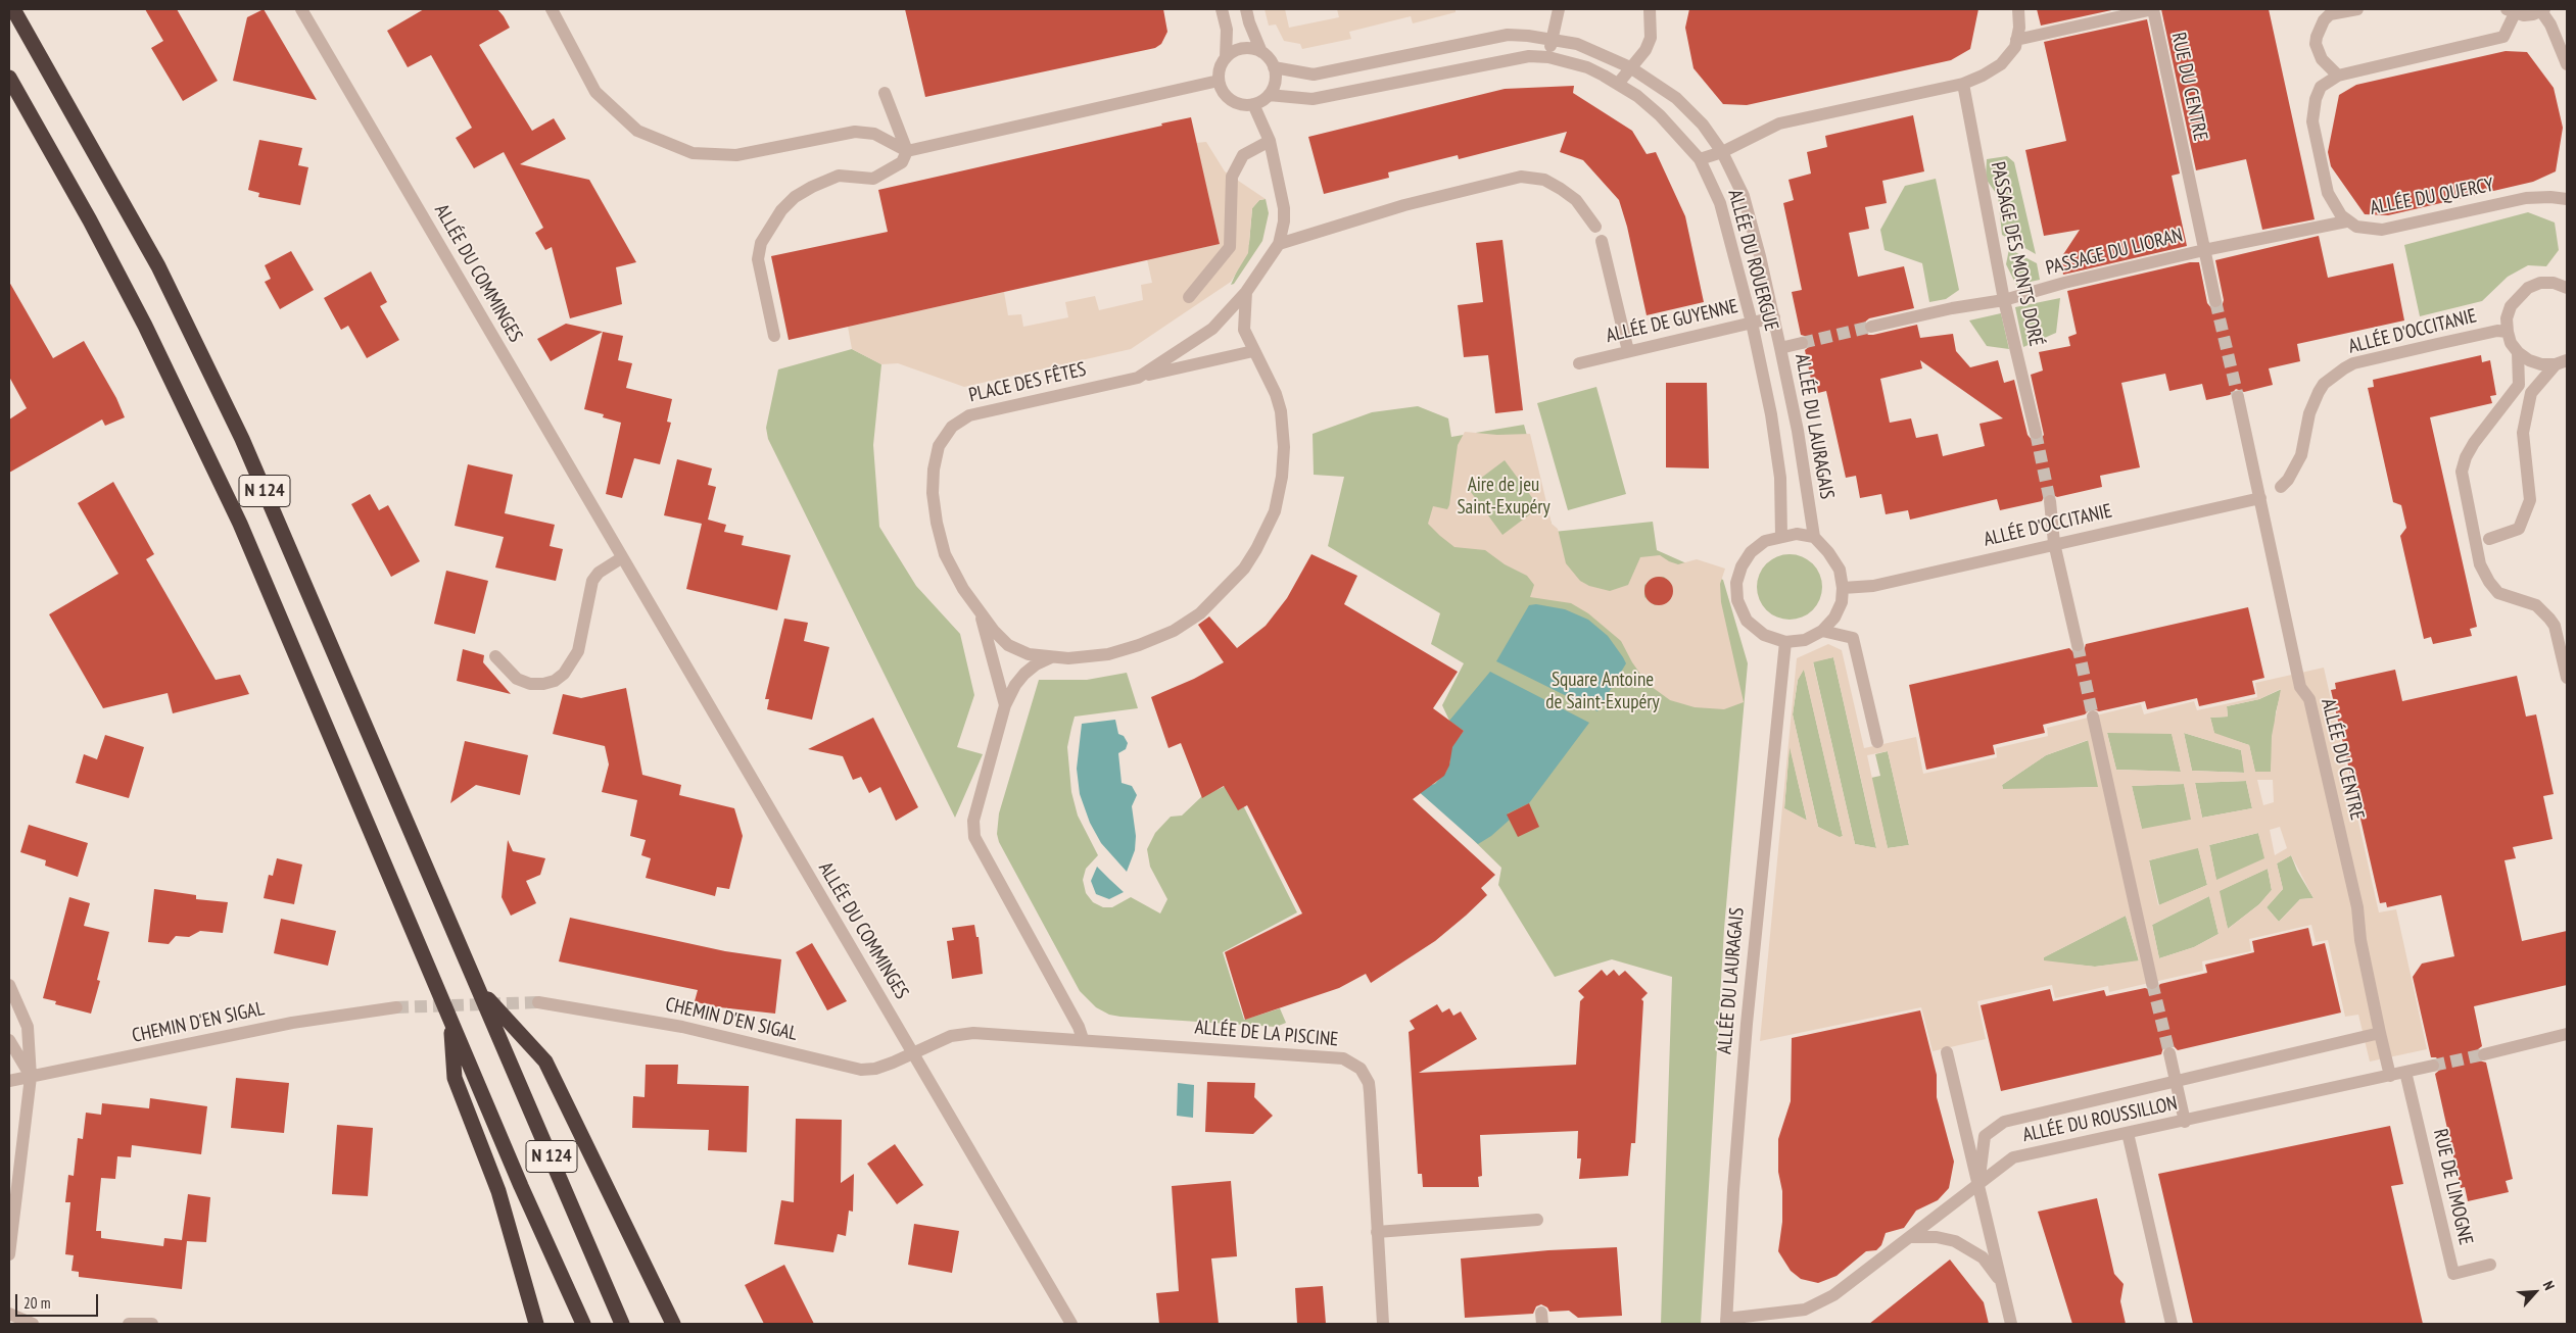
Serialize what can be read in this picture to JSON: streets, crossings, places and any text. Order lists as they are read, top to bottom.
{
  "streets": {
    "highway": ["N 124"],
    "street": [
      "RUE DU CENTRE",
      "ALLÉE DU QUERCY",
      "PASSAGE DU LIORAN",
      "PASSAGE DES MONTS DORÉ",
      "ALLÉE DU ROUERGUE",
      "ALLÉE DU COMMINGES",
      "ALLÉE DE GUYENNE",
      "ALLÉE D'OCCITANIE",
      "PLACE DES FÊTES",
      "ALLÉE DU LAURAGAIS",
      "ALLÉE DU CENTRE",
      "CHEMIN D'EN SIGAL",
      "ALLÉE DE LA PISCINE",
      "ALLÉE DU ROUSSILLON",
      "RUE DE LIMOGNE"
    ]
  },
  "crossings": [
    ["RUE DU CENTRE", "PASSAGE DU LIORAN"],
    ["ALLÉE DU QUERCY", "PASSAGE DU LIORAN"],
    ["PASSAGE DU LIORAN", "PASSAGE DES MONTS DORÉ"],
    ["ALLÉE DU ROUERGUE", "ALLÉE DE GUYENNE"],
    ["ALLÉE DU ROUERGUE", "ALLÉE D'OCCITANIE"],
    ["ALLÉE DU ROUERGUE", "ALLÉE DU LAURAGAIS"],
    ["ALLÉE DU COMMINGES", "CHEMIN D'EN SIGAL"],
    ["ALLÉE DU COMMINGES", "ALLÉE DE LA PISCINE"],
    ["ALLÉE DE GUYENNE", "ALLÉE DU LAURAGAIS"],
    ["ALLÉE D'OCCITANIE", "ALLÉE DU LAURAGAIS"],
    ["ALLÉE D'OCCITANIE", "ALLÉE DU CENTRE"],
    ["ALLÉE DU LAURAGAIS", "ALLÉE DU ROUSSILLON"],
    ["ALLÉE DU CENTRE", "ALLÉE DU ROUSSILLON"],
    ["CHEMIN D'EN SIGAL", "ALLÉE DE LA PISCINE"],
    ["ALLÉE DU ROUSSILLON", "RUE DE LIMOGNE"]
  ],
  "parks": ["Aire de jeu Saint-Exupéry", "Square Antoine de Saint-Exupéry"],
  "scale_bar": "20 m",
  "north": "top right"
}
